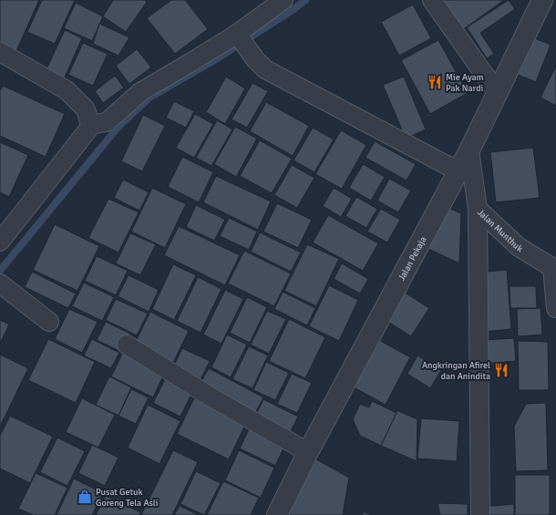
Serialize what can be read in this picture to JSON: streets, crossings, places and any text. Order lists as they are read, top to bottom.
{
  "streets": {
    "street": ["Jalan Munthuk", "Jalan Pekaja"]
  },
  "crossings": [
    ["Jalan Munthuk", "Jalan Pekaja"]
  ],
  "places": {
    "restaurant": ["Mie Ayam Pak Nardi", "Angkringan Afirel dan Anindita"],
    "shop": ["Pusat Getuk Goreng Tela Asli"]
  }
}
